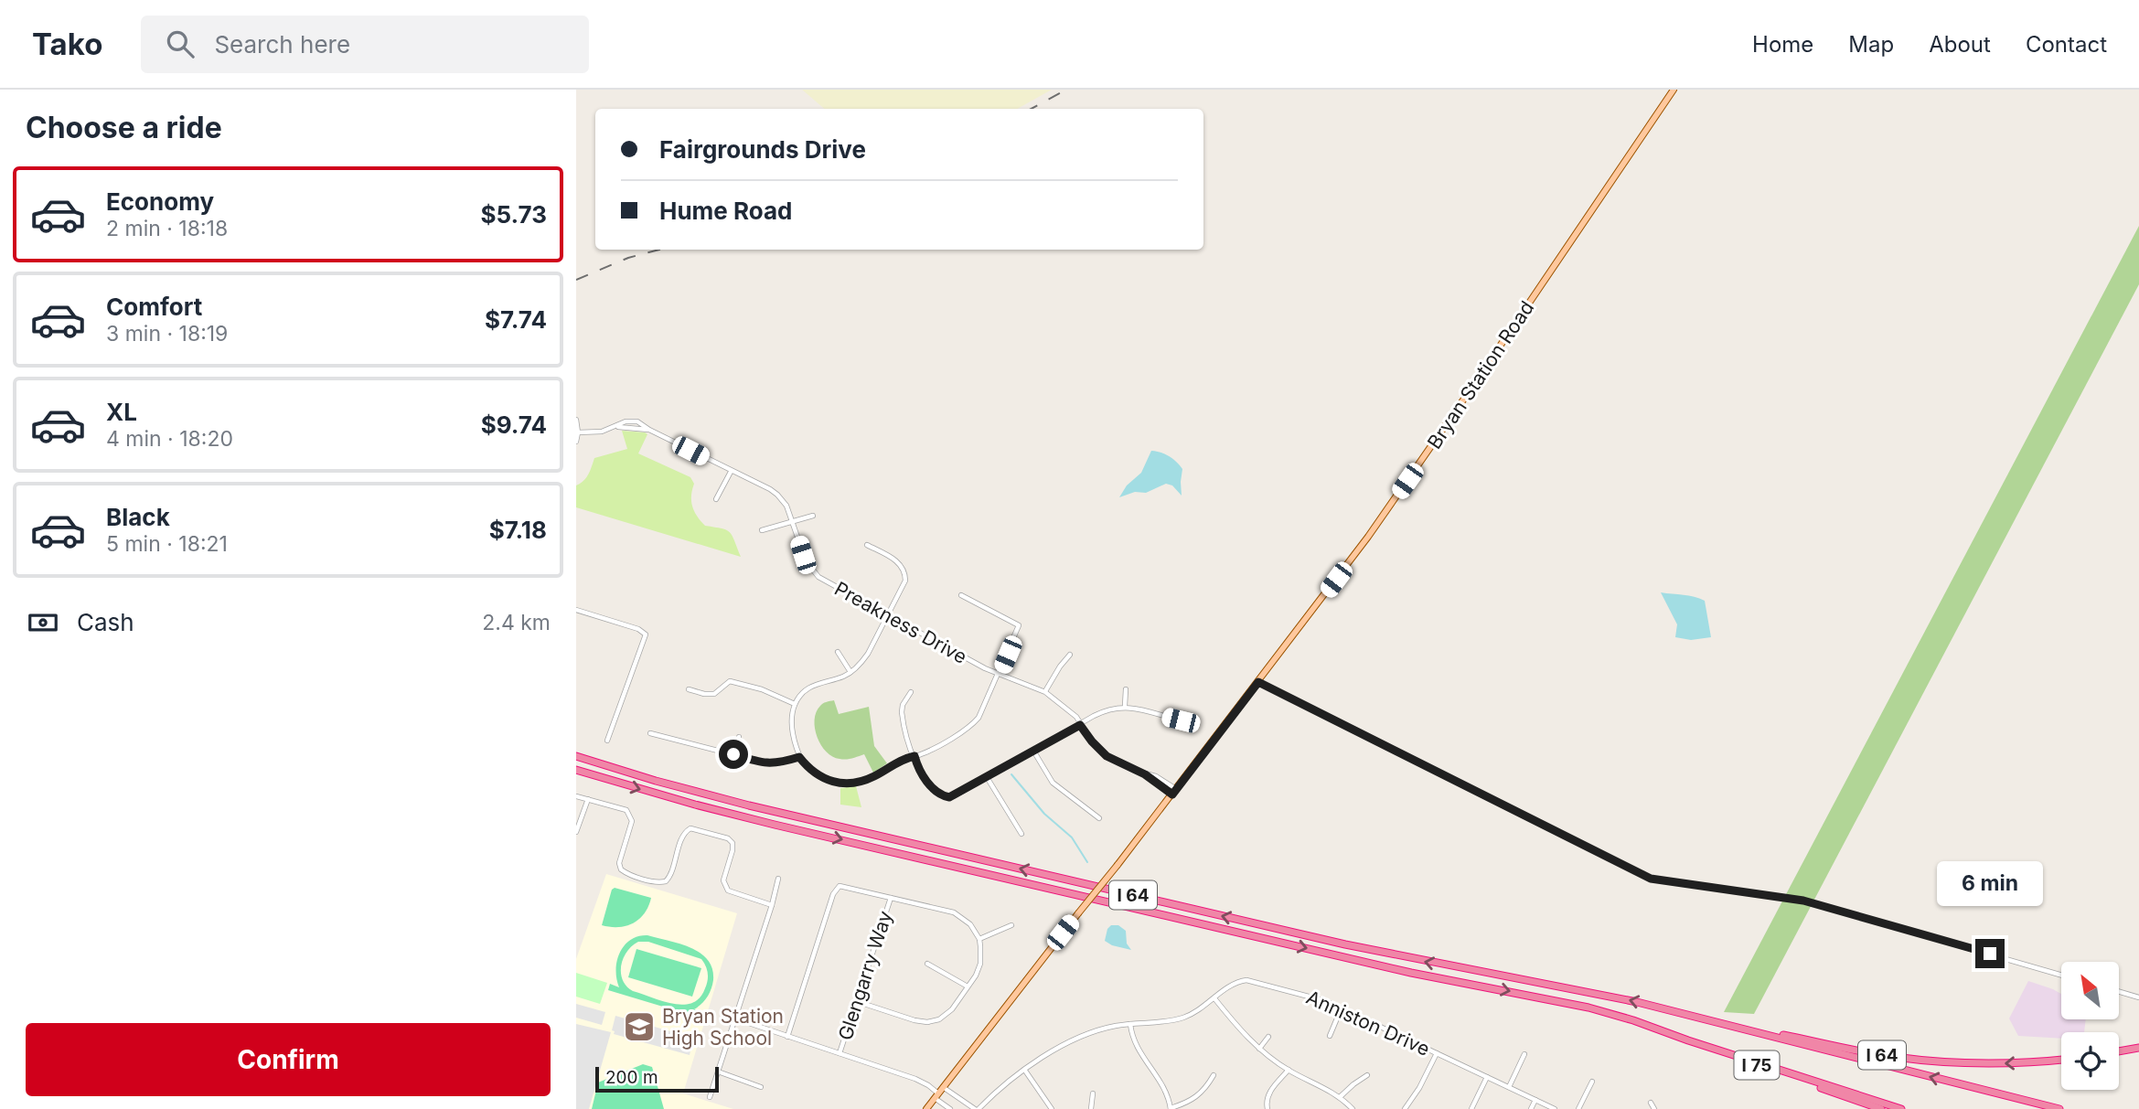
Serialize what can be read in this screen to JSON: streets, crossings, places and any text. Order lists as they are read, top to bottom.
{
  "streets": {
    "highway": ["I 64", "I 75"],
    "main road": ["Bryan Station Road"],
    "street": ["Preakness Drive", "Glengarry Way", "Anniston Drive"]
  },
  "crossings": [
    ["Bryan Station Road", "Preakness Drive"],
    ["Bryan Station Road", "Anniston Drive"],
    ["I 64", "I 75"]
  ],
  "places": {
    "school or university": ["Bryan Station High School"]
  },
  "scale_bar": "200 m",
  "north": "top left",
  "page": {
    "header": "Tako",
    "search": "Search here",
    "nav": [
      "Home",
      "Map",
      "About",
      "Contact"
    ],
    "heading": "Choose a ride",
    "banner": ["Fairgrounds Drive", "Hume Road"],
    "list": [
      {
        "name": "Economy",
        "note": "2 min · 18:18",
        "value": "$5.73"
      },
      {
        "name": "Comfort",
        "note": "3 min · 18:19",
        "value": "$7.74"
      },
      {
        "name": "XL",
        "note": "4 min · 18:20",
        "value": "$9.74"
      },
      {
        "name": "Black",
        "note": "5 min · 18:21",
        "value": "$7.18"
      }
    ],
    "pay": ["Cash", "2.4 km"],
    "bubble": "6 min",
    "buttons": "Confirm",
    "scale": "200 m"
  }
}
